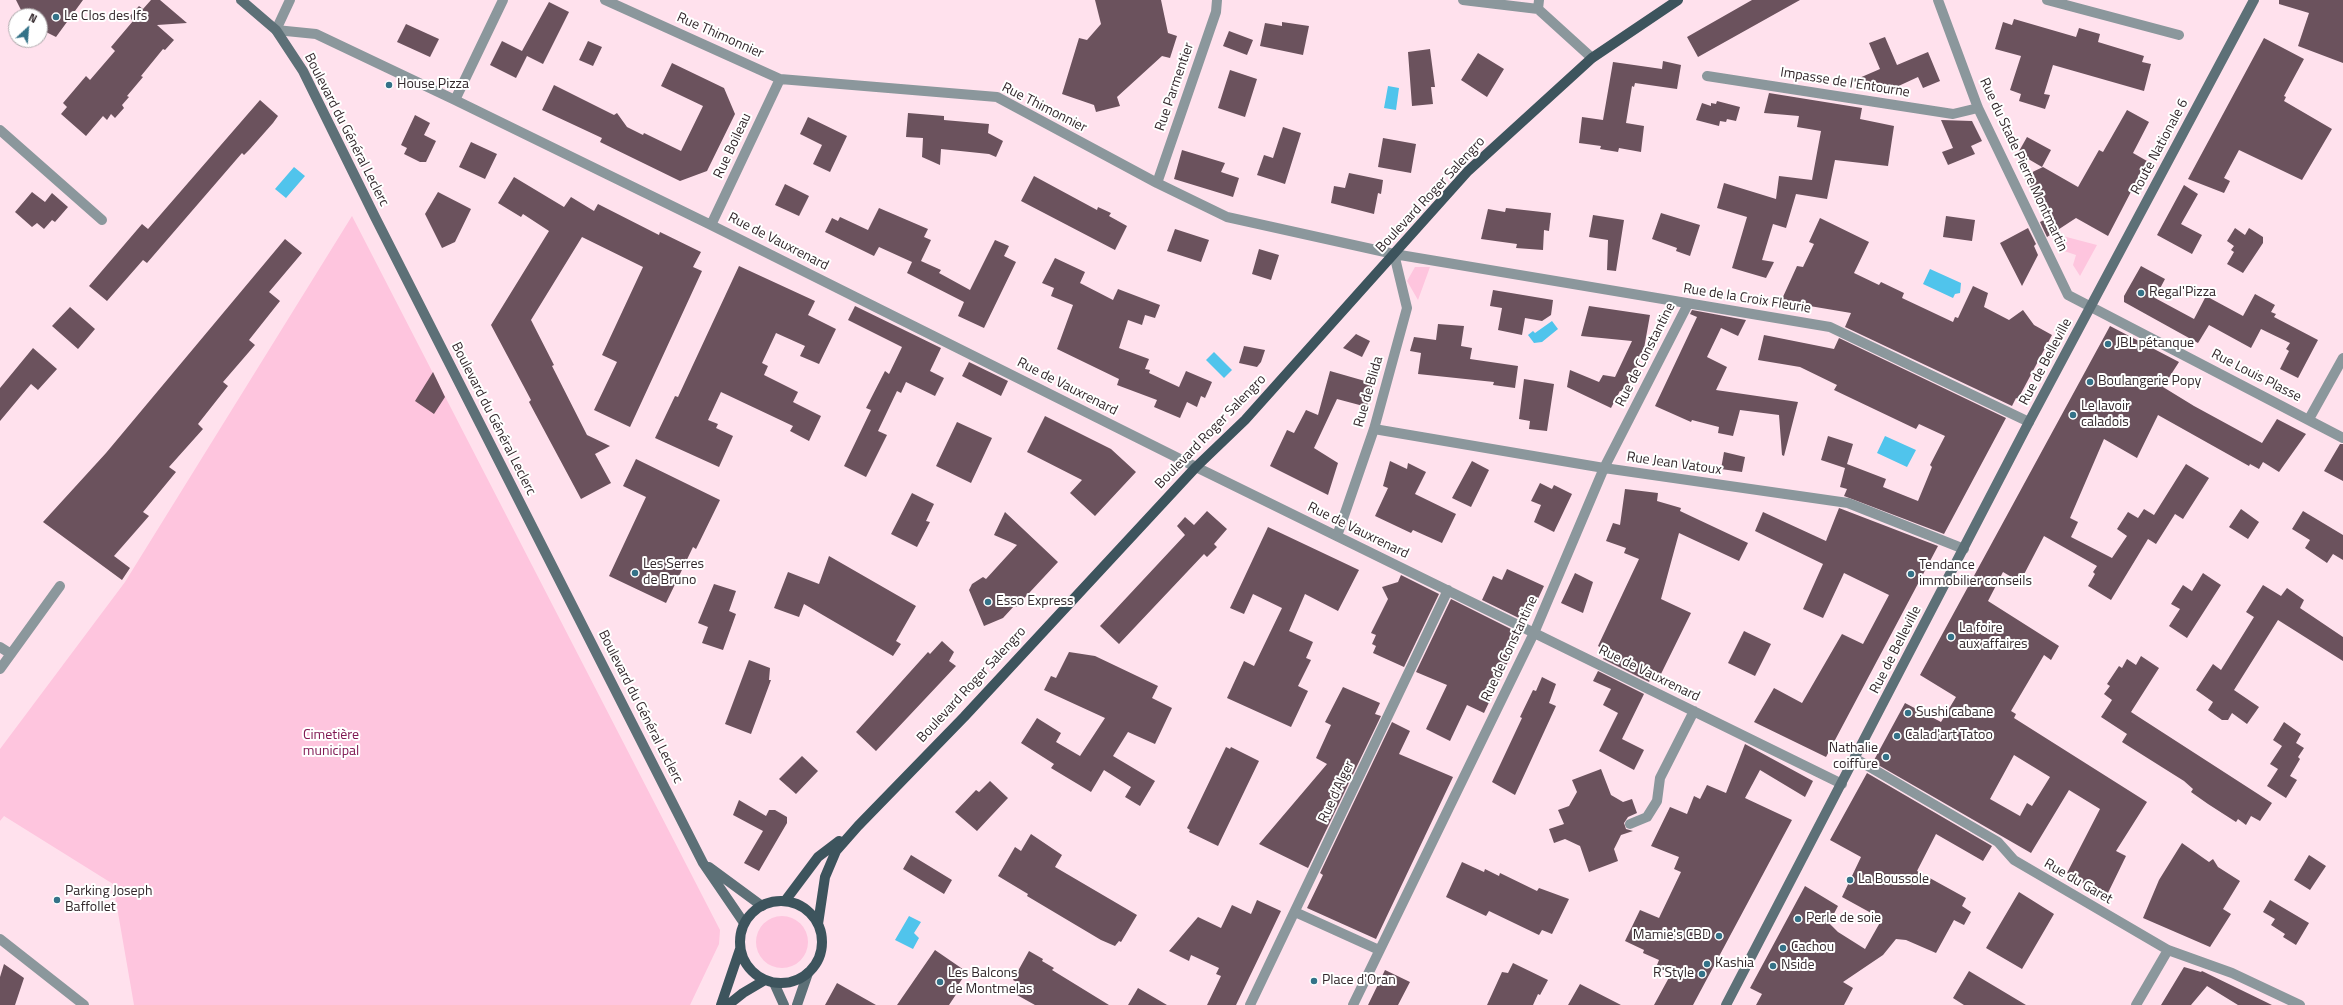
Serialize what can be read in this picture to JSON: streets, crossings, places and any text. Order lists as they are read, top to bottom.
{
  "streets": {
    "main road": [
      "Boulevard du Général Leclerc",
      "Route Nationale 6",
      "Boulevard Roger Salengro",
      "Rue de Belleville"
    ],
    "street": [
      "Rue Thimonnier",
      "Impasse de l'Entourne",
      "Rue Parmentier",
      "Rue Boileau",
      "Rue du Stade Pierre Montmartin",
      "Rue de Vauxrenard",
      "Rue de la Croix Fleurie",
      "Rue de Constantine",
      "Rue Louis Plasse",
      "Rue de Blida",
      "Rue Jean Vatoux",
      "Rue d'Alger",
      "Rue du Garet"
    ]
  },
  "crossings": [
    ["Rue Thimonnier", "Rue Parmentier"],
    ["Rue Thimonnier", "Rue Boileau"],
    ["Rue Thimonnier", "Boulevard Roger Salengro"],
    ["Rue Thimonnier", "Rue de la Croix Fleurie"],
    ["Rue Thimonnier", "Rue de Blida"],
    ["Impasse de l'Entourne", "Rue du Stade Pierre Montmartin"],
    ["Boulevard du Général Leclerc", "Boulevard Roger Salengro"],
    ["Boulevard du Général Leclerc", "Rue de Vauxrenard"],
    ["Rue Boileau", "Rue de Vauxrenard"],
    ["Route Nationale 6", "Rue du Stade Pierre Montmartin"],
    ["Route Nationale 6", "Rue de Belleville"],
    ["Route Nationale 6", "Rue Louis Plasse"],
    ["Rue du Stade Pierre Montmartin", "Rue de Belleville"],
    ["Rue du Stade Pierre Montmartin", "Rue Louis Plasse"],
    ["Boulevard Roger Salengro", "Rue de Vauxrenard"],
    ["Boulevard Roger Salengro", "Rue de la Croix Fleurie"],
    ["Boulevard Roger Salengro", "Rue de Blida"],
    ["Rue de Vauxrenard", "Rue de Constantine"],
    ["Rue de Vauxrenard", "Rue de Belleville"],
    ["Rue de Vauxrenard", "Rue de Blida"],
    ["Rue de Vauxrenard", "Rue d'Alger"],
    ["Rue de la Croix Fleurie", "Rue de Constantine"],
    ["Rue de la Croix Fleurie", "Rue de Belleville"],
    ["Rue de la Croix Fleurie", "Rue de Blida"],
    ["Rue de Constantine", "Rue Jean Vatoux"],
    ["Rue de Belleville", "Rue Louis Plasse"],
    ["Rue de Belleville", "Rue Jean Vatoux"],
    ["Rue de Belleville", "Rue du Garet"],
    ["Rue de Blida", "Rue Jean Vatoux"]
  ],
  "parks": ["Cimetière municipal"],
  "places": [
    "Le Clos des Ifs",
    "House Pizza",
    "Regal'Pizza",
    "JBL pétanque",
    "Boulangerie Popy",
    "Le lavoir caladois",
    "Les Serres de Bruno",
    "Tendance immobilier conseils",
    "Esso Express",
    "La foire aux affaires",
    "Sushi cabane",
    "Calad'art Tatoo",
    "Nathalie coiffure",
    "La Boussole",
    "Parking Joseph Baffollet",
    "Perle de soie",
    "Mamie's CBD",
    "Cachou",
    "Kashia",
    "Nside",
    "R'Style",
    "Place d'Oran",
    "Les Balcons de Montmelas"
  ],
  "north": "top right"
}
